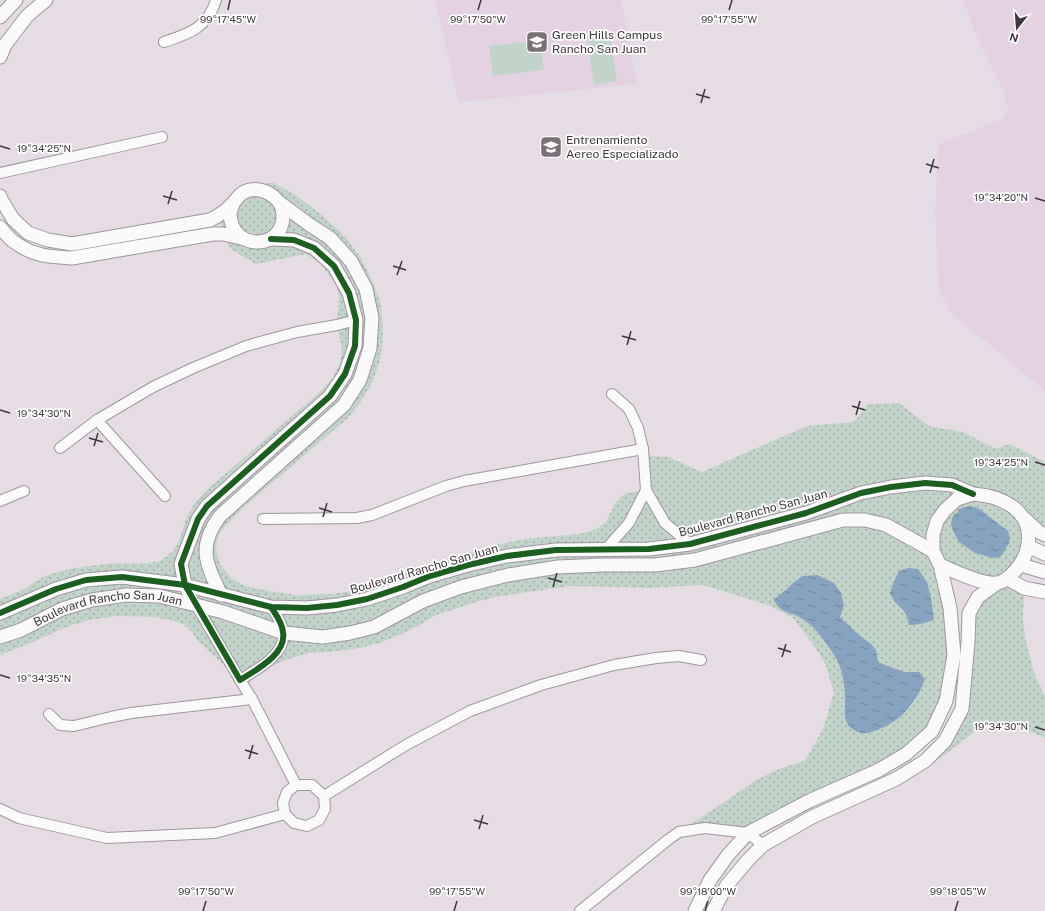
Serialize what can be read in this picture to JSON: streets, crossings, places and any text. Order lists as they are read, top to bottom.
{
  "streets": {
    "street": ["Boulevard Rancho San Juan"]
  },
  "places": {
    "school or university": ["Green Hills Campus Rancho San Juan", "Entrenamiento Aereo Especializado"]
  },
  "north": "bottom",
  "coordinates": [
    "99°17'45\"W",
    "99°17'50\"W",
    "99°17'55\"W",
    "19°34'25\"N",
    "19°34'20\"N",
    "19°34'30\"N",
    "19°34'35\"N",
    "99°18'00\"W",
    "99°18'05\"W"
  ]
}
